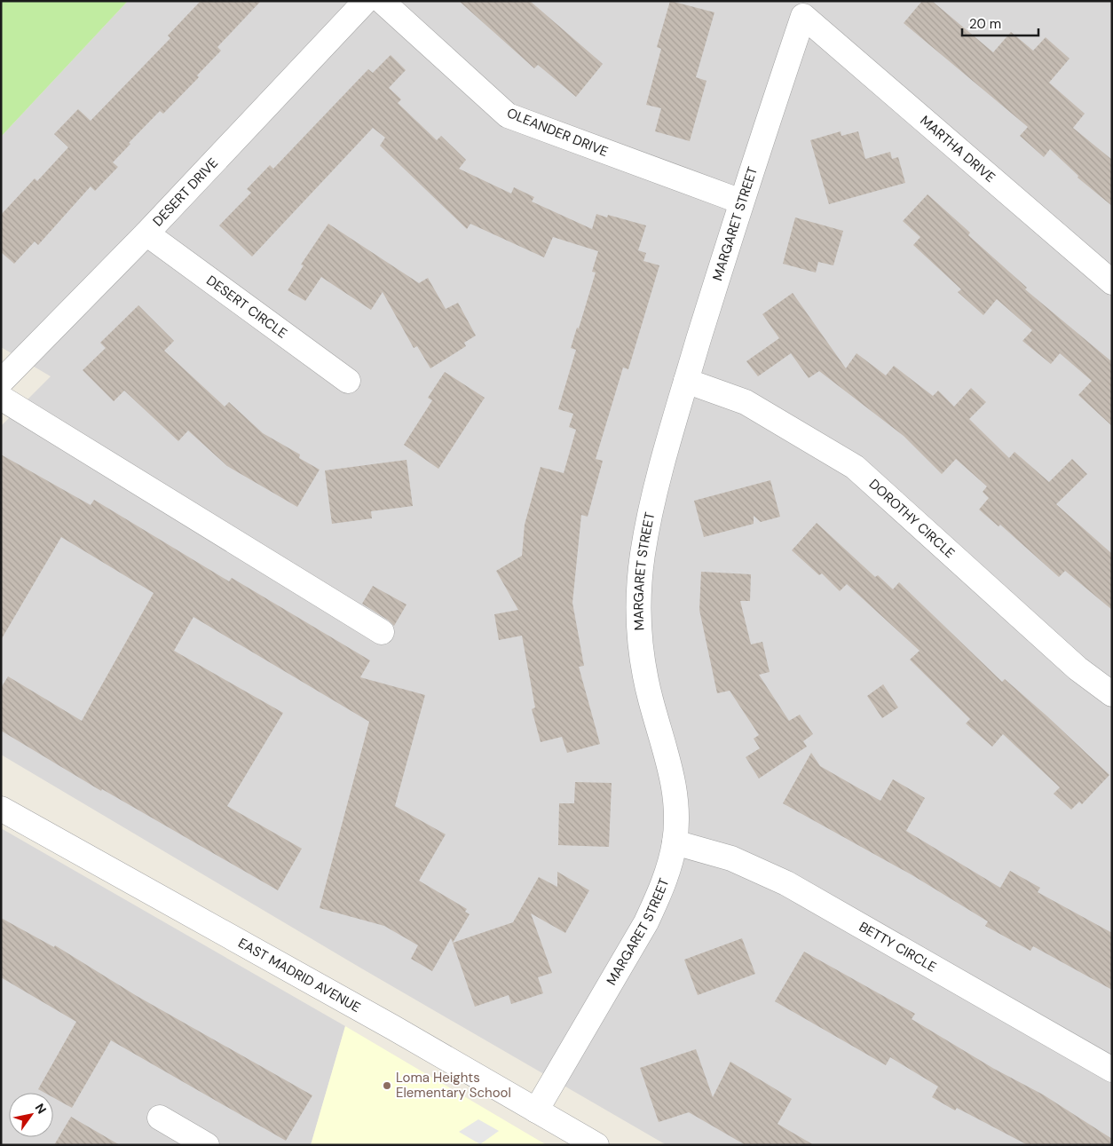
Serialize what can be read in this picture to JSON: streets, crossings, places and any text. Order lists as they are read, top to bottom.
{
  "streets": {
    "street": [
      "OLEANDER DRIVE",
      "MARTHA DRIVE",
      "DESERT DRIVE",
      "MARGARET STREET",
      "DESERT CIRCLE",
      "DOROTHY CIRCLE",
      "BETTY CIRCLE",
      "EAST MADRID AVENUE"
    ]
  },
  "crossings": [
    ["OLEANDER DRIVE", "MARGARET STREET"],
    ["MARTHA DRIVE", "MARGARET STREET"],
    ["DESERT DRIVE", "DESERT CIRCLE"],
    ["MARGARET STREET", "DOROTHY CIRCLE"],
    ["MARGARET STREET", "BETTY CIRCLE"],
    ["MARGARET STREET", "EAST MADRID AVENUE"]
  ],
  "places": ["Loma Heights Elementary School"],
  "scale_bar": "20 m",
  "north": "top right"
}
